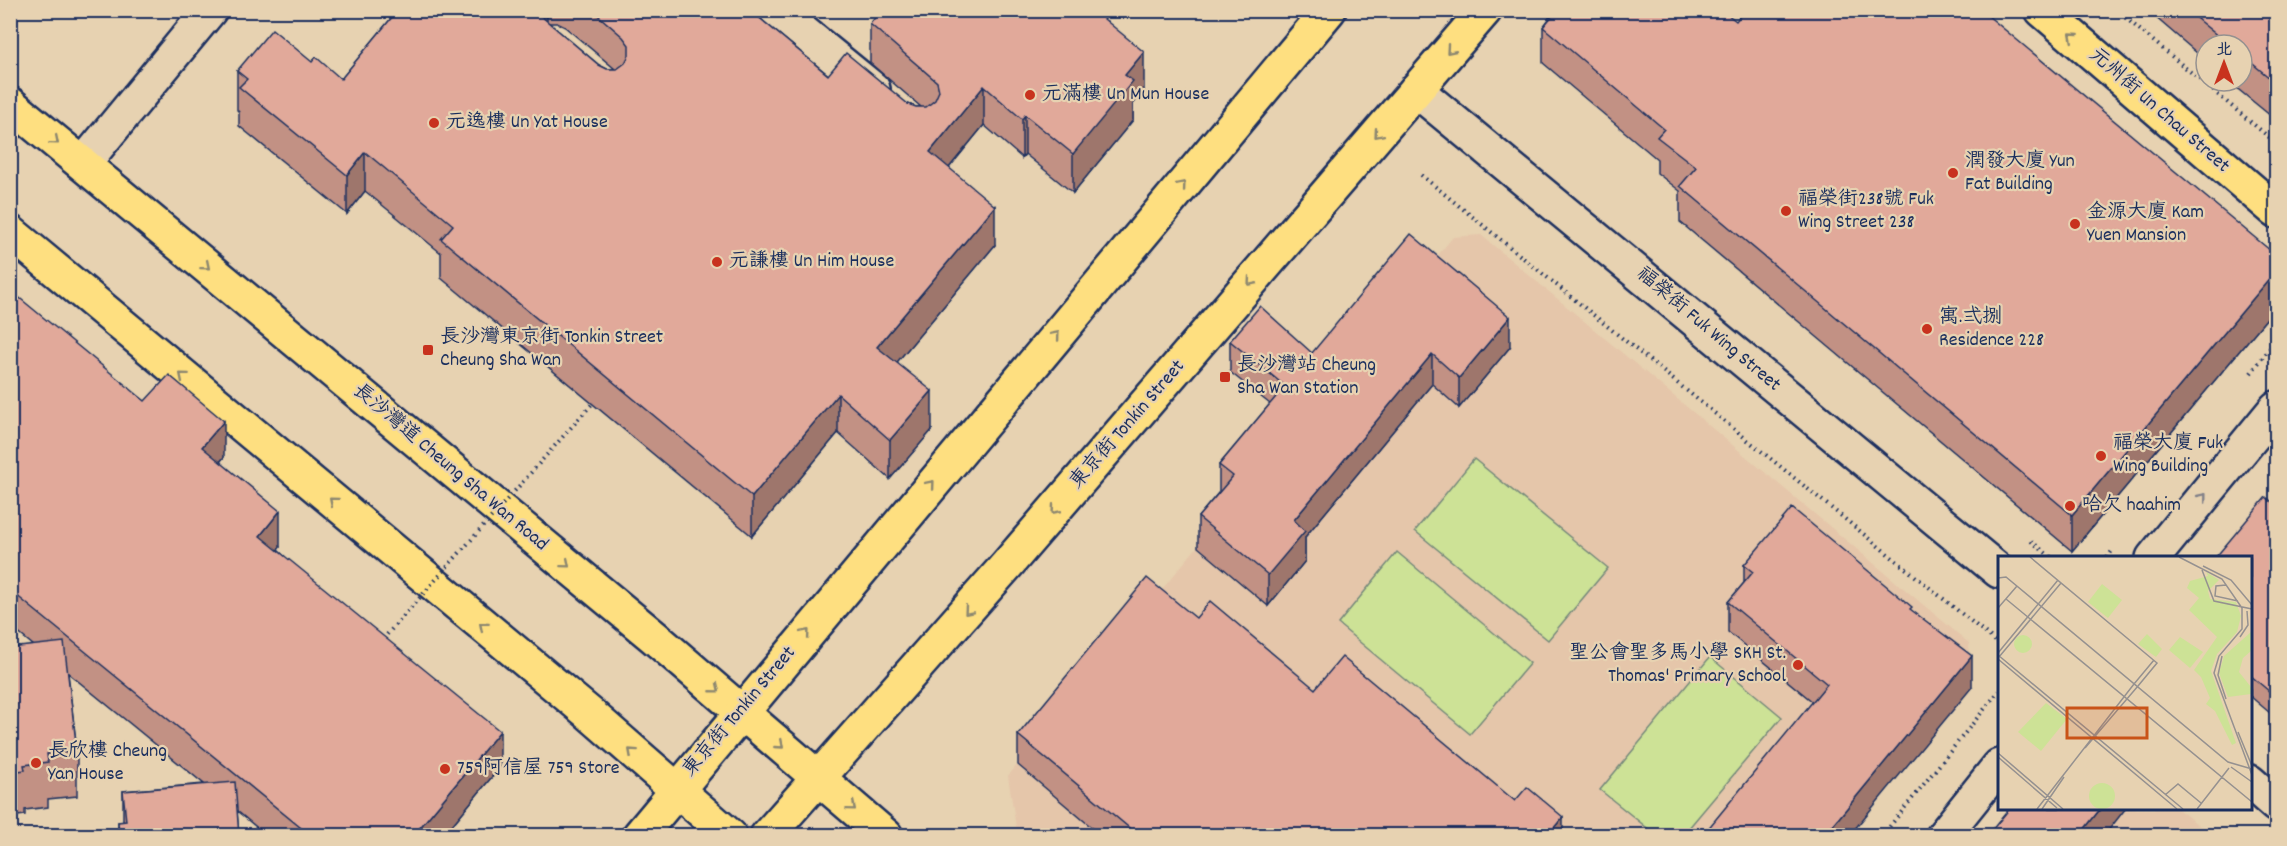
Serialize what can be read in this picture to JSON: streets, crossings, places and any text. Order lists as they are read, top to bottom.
{
  "streets": {
    "main road": ["元州街 Un Chau Street", "東京街 Tonkin Street", "長沙灣道 Cheung Sha Wan Road"],
    "street": ["福榮街 Fuk Wing Street"]
  },
  "crossings": [
    ["福榮街 Fuk Wing Street", "東京街 Tonkin Street"],
    ["東京街 Tonkin Street", "長沙灣道 Cheung Sha Wan Road"]
  ],
  "one_way": ["元州街 Un Chau Street"],
  "places": {
    "other": [
      "元滿樓 Un Mun House",
      "元逸樓 Un Yat House",
      "潤發大廈 Yun Fat Building",
      "福榮街238號 Fuk Wing Street 238",
      "金源大廈 Kam Yuen Mansion",
      "元謙樓 Un Him House",
      "寓.弍捌 Residence 228",
      "福榮大廈 Fuk Wing Building",
      "哈欠 haahim",
      "聖公會聖多馬小學 SKH St. Thomas' Primary School",
      "長欣樓 Cheung Yan House",
      "759阿信屋 759 Store"
    ],
    "transit": ["長沙灣東京街 Tonkin Street Cheung Sha Wan", "長沙灣站 Cheung Sha Wan Station"]
  },
  "north": "top"
}
